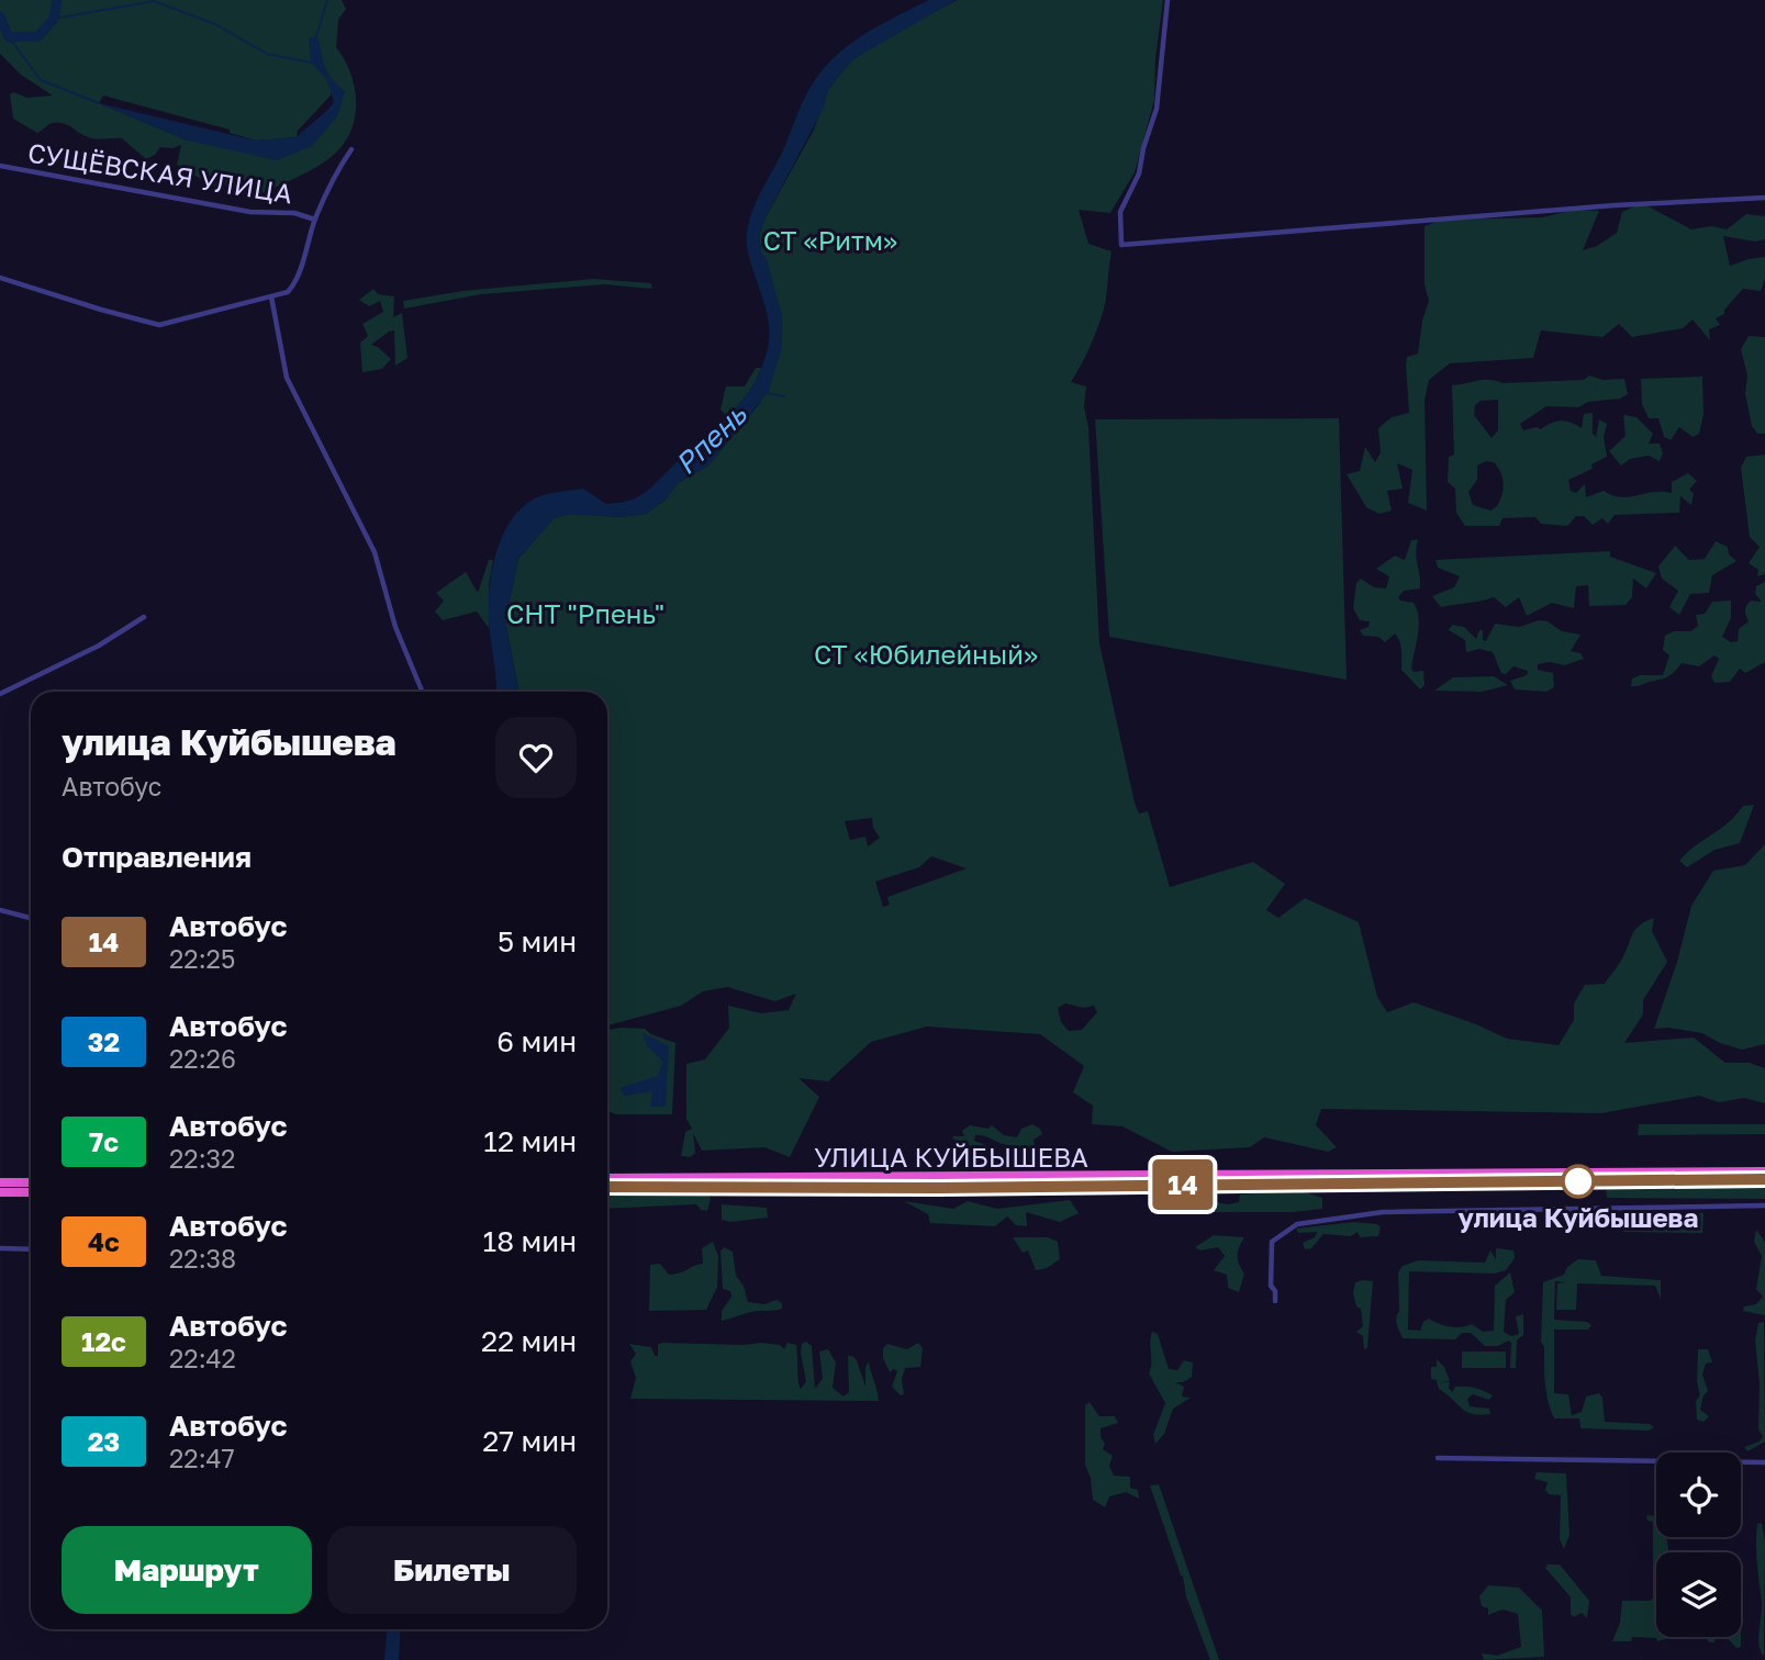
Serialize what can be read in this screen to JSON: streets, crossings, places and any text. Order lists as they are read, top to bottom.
{
  "streets": {
    "highway": ["УЛИЦА КУЙБЫШЕВА"],
    "street": ["СУЩЁВСКАЯ УЛИЦА"]
  },
  "water": ["Рпень"],
  "parks": ["СТ «Ритм»", "СНТ \"Рпень\"", "СТ «Юбилейный»"],
  "places": ["улица Куйбышева"],
  "lines": ["bus line 14"],
  "page": {
    "on_map": "14",
    "heading": [
      ["улица Куйбышева", "Автобус"],
      "Отправления"
    ],
    "list": [
      {
        "mark": "14",
        "name": "Автобус",
        "note": "22:25",
        "value": "5 мин"
      },
      {
        "mark": "32",
        "name": "Автобус",
        "note": "22:26",
        "value": "6 мин"
      },
      {
        "mark": "7с",
        "name": "Автобус",
        "note": "22:32",
        "value": "12 мин"
      },
      {
        "mark": "4с",
        "name": "Автобус",
        "note": "22:38",
        "value": "18 мин"
      },
      {
        "mark": "12с",
        "name": "Автобус",
        "note": "22:42",
        "value": "22 мин"
      },
      {
        "mark": "23",
        "name": "Автобус",
        "note": "22:47",
        "value": "27 мин"
      }
    ],
    "buttons": ["Маршрут", "Билеты"]
  }
}
